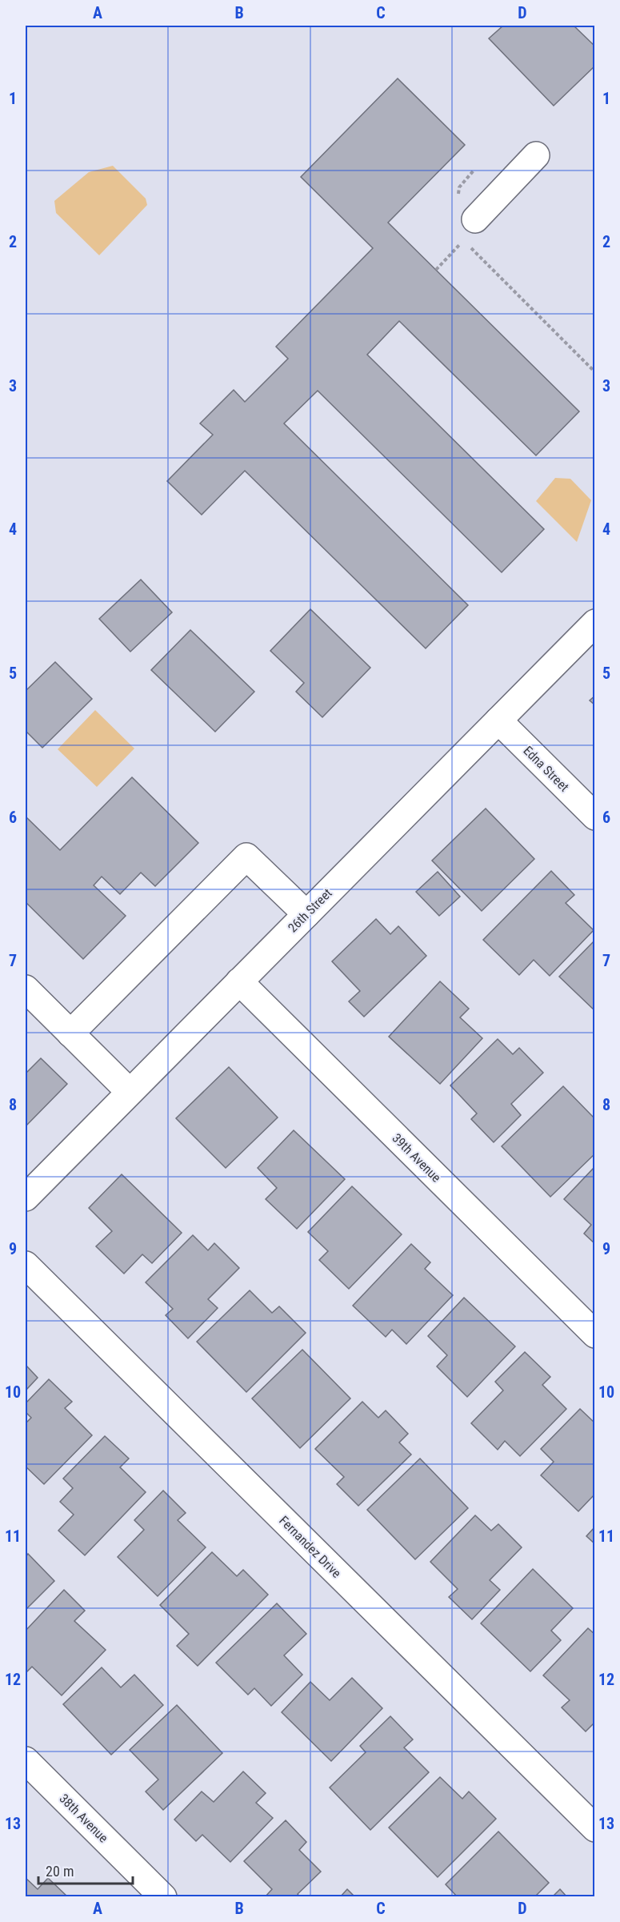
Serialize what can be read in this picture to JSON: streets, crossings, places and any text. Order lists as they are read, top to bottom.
{
  "streets": {
    "street": [
      "Edna Street",
      "26th Street",
      "39th Avenue",
      "Fernandez Drive",
      "38th Avenue"
    ]
  },
  "crossings": [
    ["Edna Street", "26th Street"],
    ["26th Street", "39th Avenue"]
  ],
  "scale_bar": "20 m",
  "grid": {
    "columns": [
      "A",
      "B",
      "C",
      "D"
    ],
    "rows": [
      "1",
      "2",
      "3",
      "4",
      "5",
      "6",
      "7",
      "8",
      "9",
      "10",
      "11",
      "12",
      "13"
    ]
  }
}
